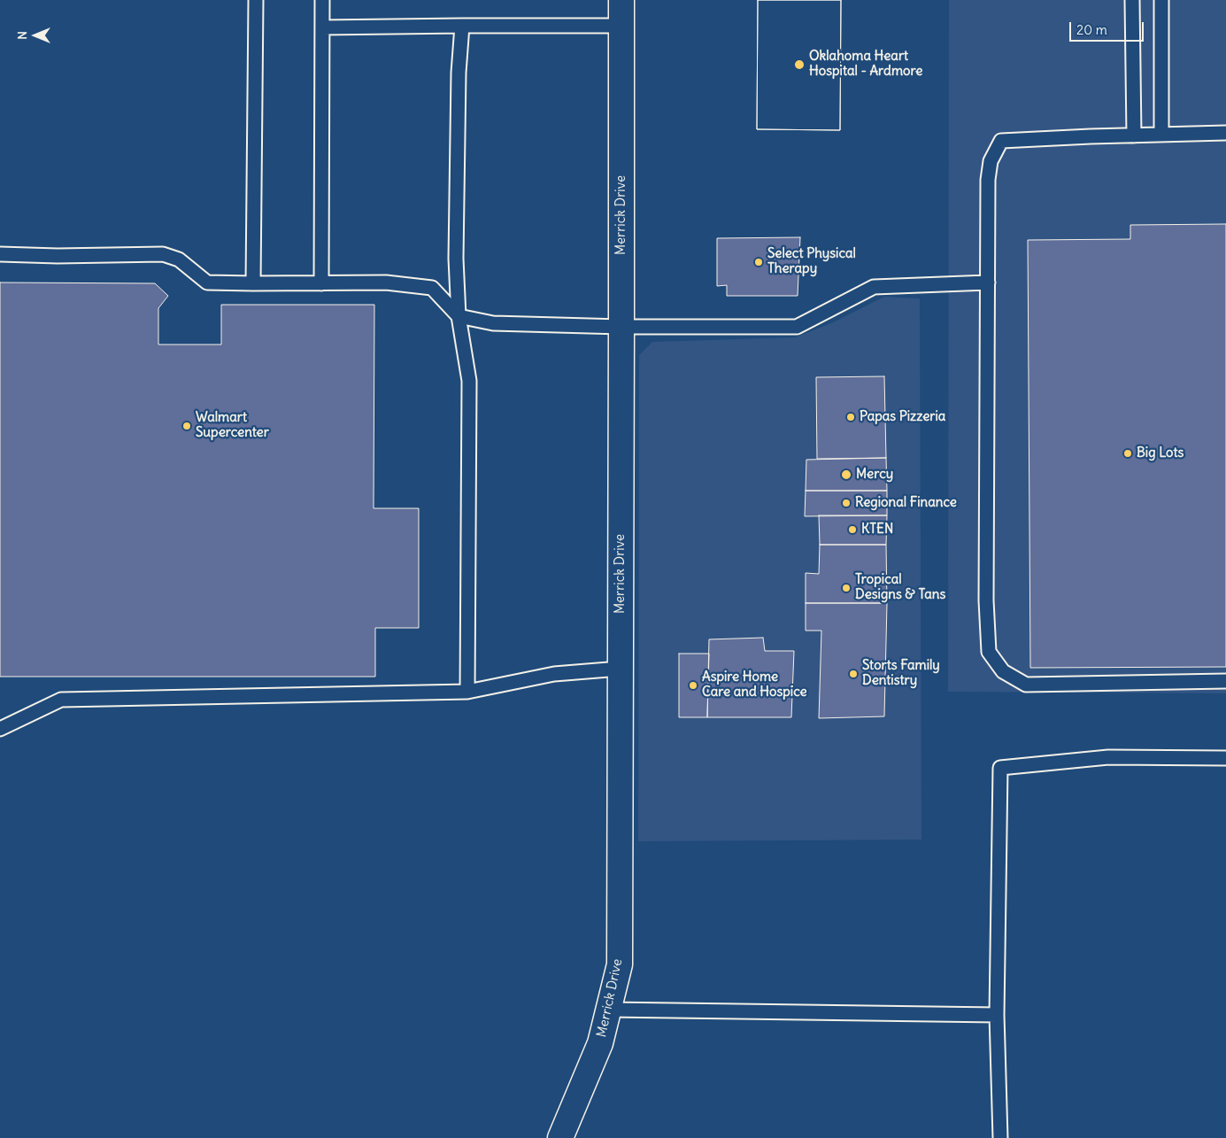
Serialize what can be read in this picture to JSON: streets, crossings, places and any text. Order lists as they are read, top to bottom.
{
  "streets": {
    "street": ["Merrick Drive"]
  },
  "places": [
    "Oklahoma Heart Hospital - Ardmore",
    "Select Physical Therapy",
    "Papas Pizzeria",
    "Walmart Supercenter",
    "Big Lots",
    "Mercy",
    "Regional Finance",
    "KTEN",
    "Tropical Designs & Tans",
    "Storts Family Dentistry",
    "Aspire Home Care and Hospice"
  ],
  "scale_bar": "20 m",
  "north": "left"
}
